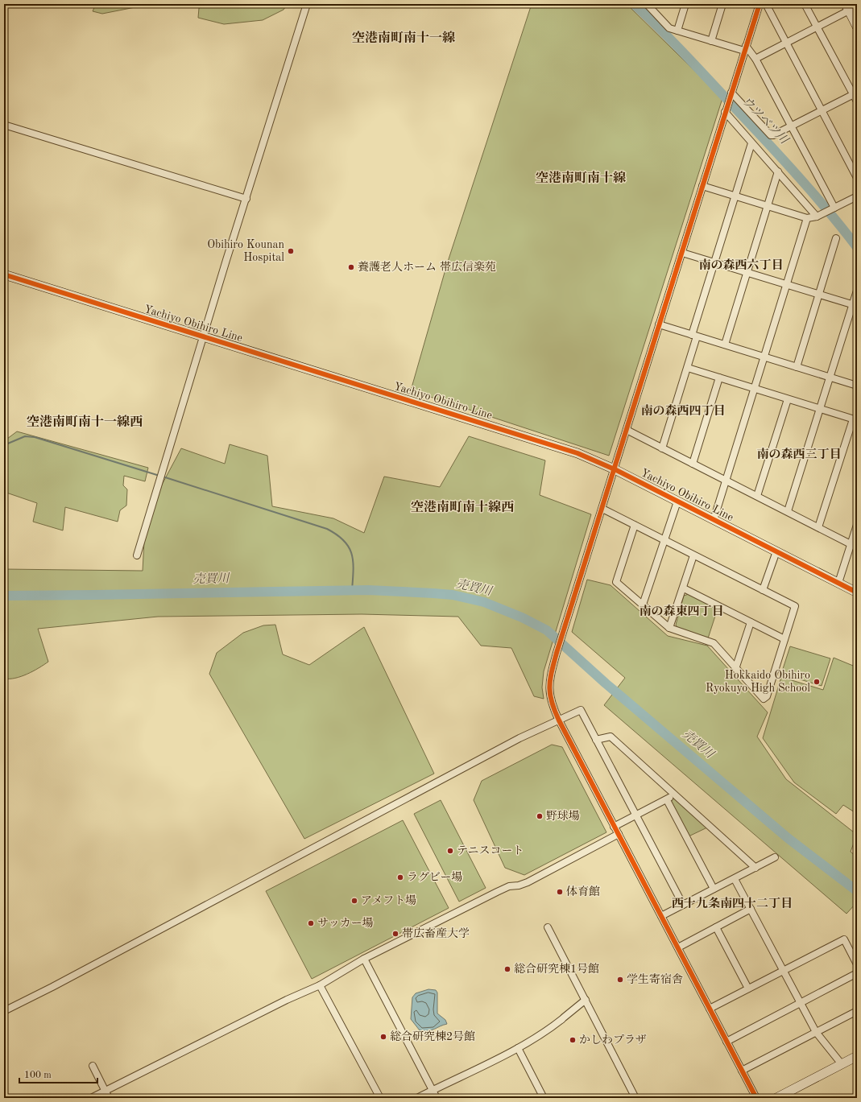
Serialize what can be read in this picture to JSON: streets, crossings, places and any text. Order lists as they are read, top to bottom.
{
  "streets": {
    "main road": ["Yachiyo Obihiro Line"]
  },
  "districts": [
    "空港南町南十一線",
    "空港南町南十線",
    "南の森西六丁目",
    "南の森西四丁目",
    "空港南町南十一線西",
    "南の森西三丁目",
    "空港南町南十線西",
    "南の森東四丁目",
    "西十九条南四十二丁目"
  ],
  "water": ["ウツベツ川", "売買川"],
  "places": [
    "Obihiro Kounan Hospital",
    "養護老人ホーム 帯広信楽苑",
    "Hokkaido Obihiro Ryokuyo High School",
    "野球場",
    "テニスコート",
    "ラグビー場",
    "体育館",
    "アメフト場",
    "サッカー場",
    "帯広畜産大学",
    "総合研究棟1号館",
    "学生寄宿舎",
    "総合研究棟2号館",
    "かしわプラザ"
  ],
  "scale_bar": "100 m"
}
